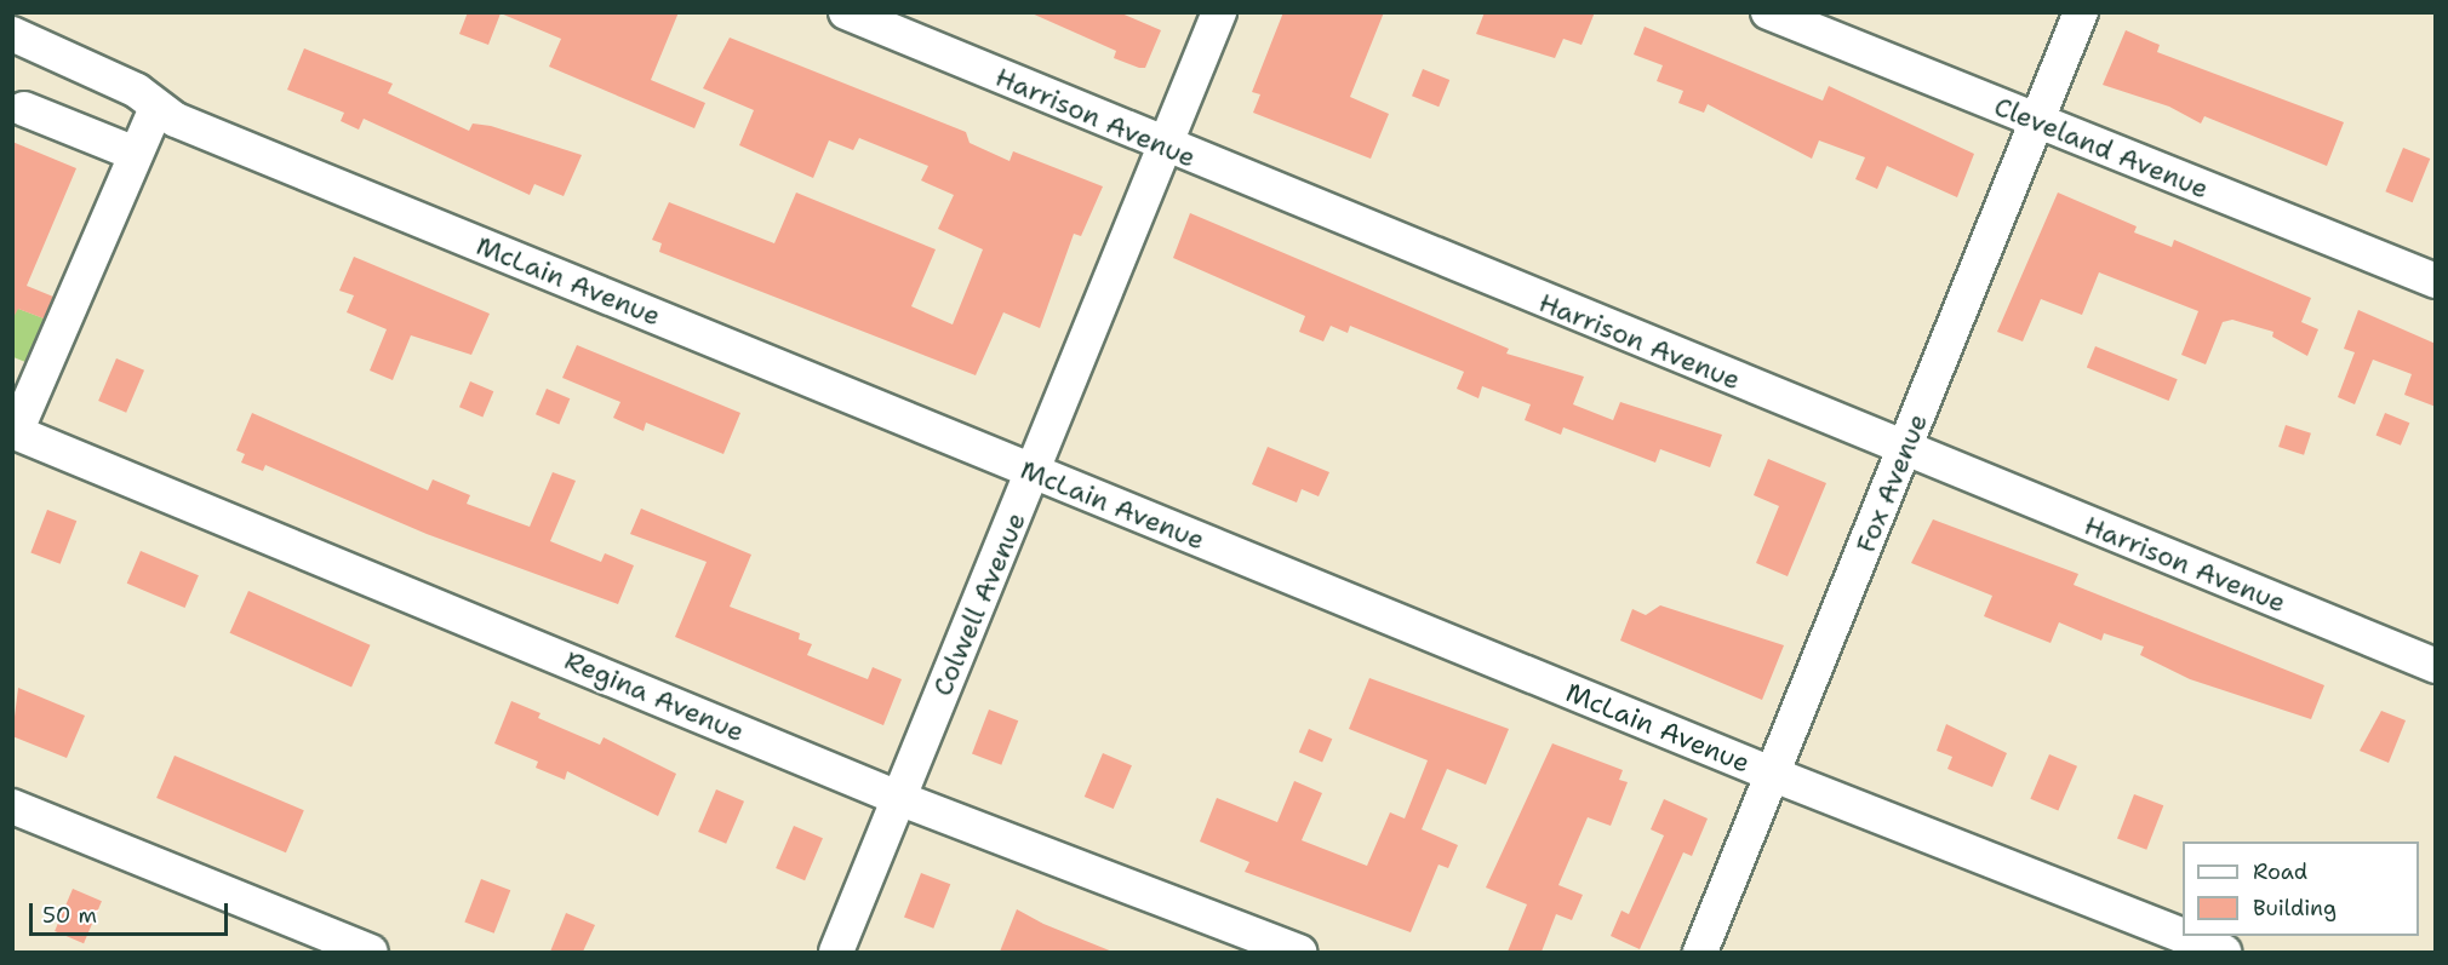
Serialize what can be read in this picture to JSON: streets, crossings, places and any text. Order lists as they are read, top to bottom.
{
  "streets": {
    "street": [
      "Harrison Avenue",
      "Cleveland Avenue",
      "McLain Avenue",
      "Fox Avenue",
      "Colwell Avenue",
      "Regina Avenue"
    ]
  },
  "crossings": [
    ["Harrison Avenue", "Fox Avenue"],
    ["Harrison Avenue", "Colwell Avenue"],
    ["Cleveland Avenue", "Fox Avenue"],
    ["McLain Avenue", "Fox Avenue"],
    ["McLain Avenue", "Colwell Avenue"],
    ["Colwell Avenue", "Regina Avenue"]
  ],
  "legend": ["Road", "Building"],
  "scale_bar": "50 m"
}
